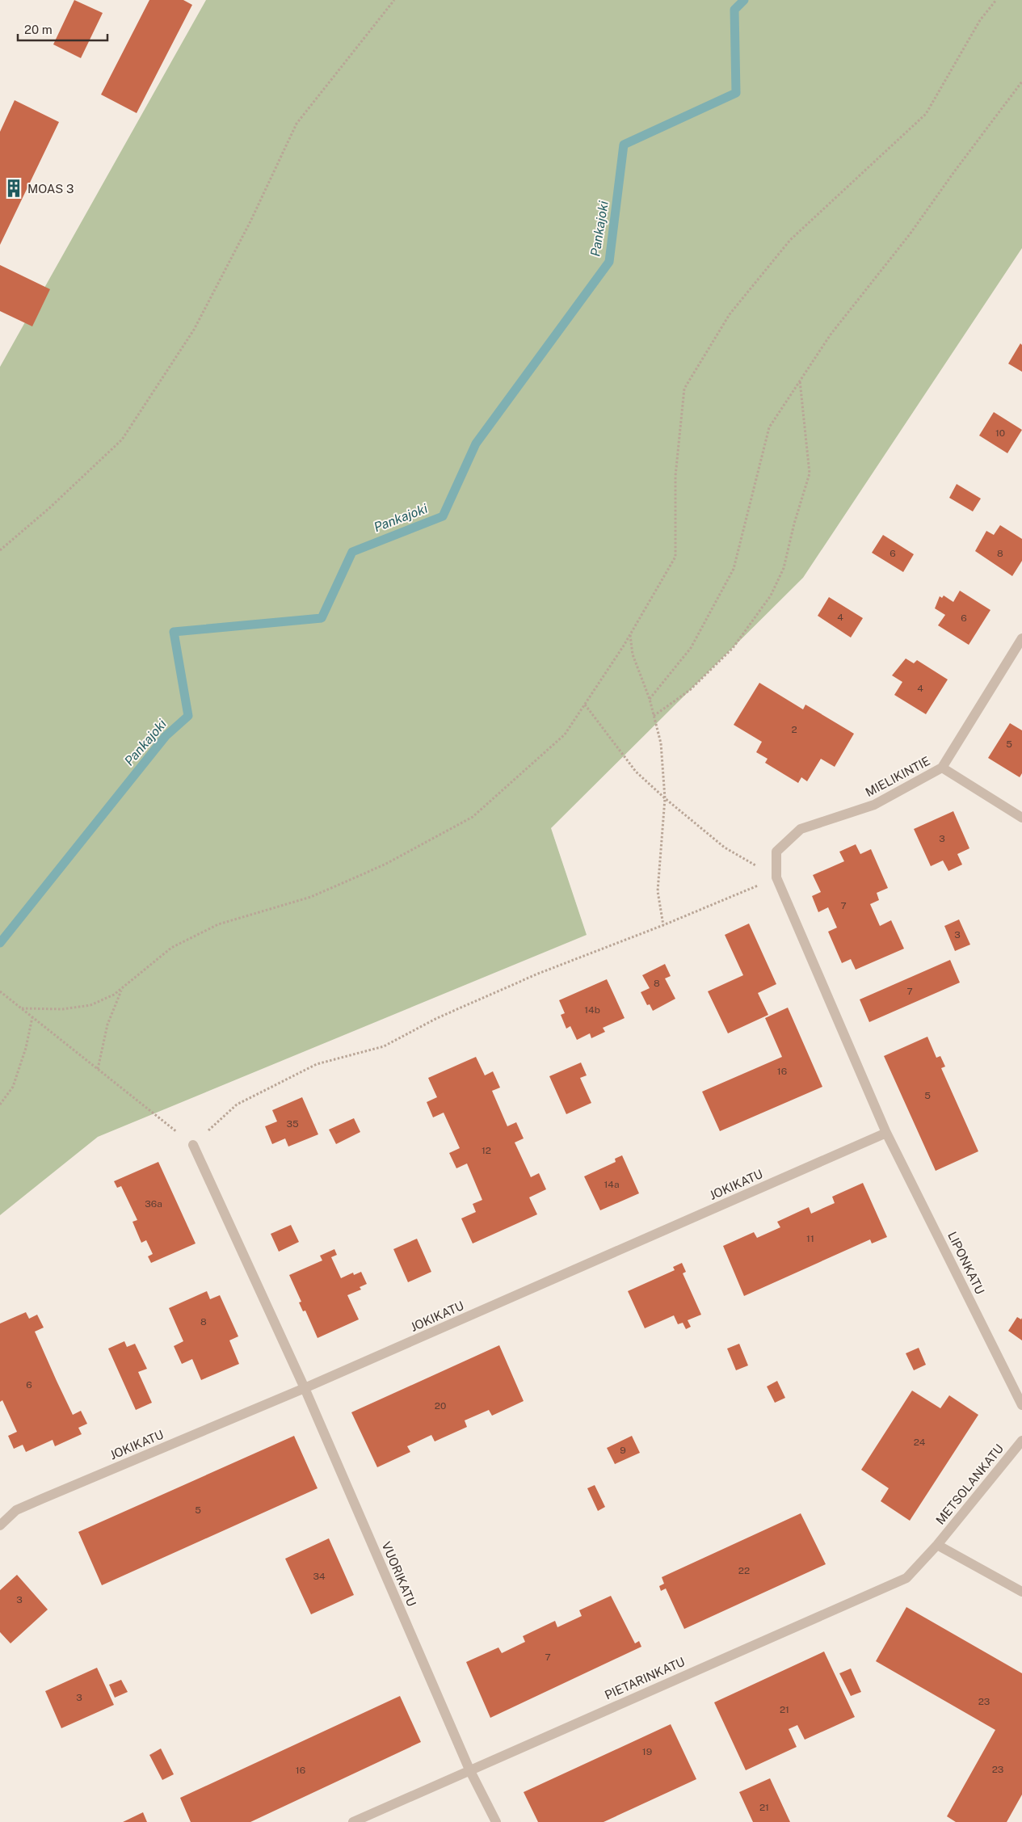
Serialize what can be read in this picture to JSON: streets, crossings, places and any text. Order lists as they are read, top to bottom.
{
  "streets": {
    "street": [
      "MIELIKINTIE",
      "JOKIKATU",
      "LIPONKATU",
      "METSOLANKATU",
      "VUORIKATU",
      "PIETARINKATU"
    ]
  },
  "crossings": [
    ["MIELIKINTIE", "LIPONKATU"],
    ["JOKIKATU", "LIPONKATU"],
    ["JOKIKATU", "VUORIKATU"],
    ["METSOLANKATU", "PIETARINKATU"],
    ["VUORIKATU", "PIETARINKATU"]
  ],
  "water": ["Pankajoki"],
  "places": {
    "building": ["MOAS 3"]
  },
  "house_numbers": [
    "10",
    "6",
    "8",
    "4",
    "6",
    "4",
    "2",
    "5",
    "3",
    "7",
    "3",
    "8",
    "7",
    "14b",
    "16",
    "5",
    "35",
    "12",
    "14a",
    "36a",
    "11",
    "8",
    "6",
    "20",
    "24",
    "9",
    "5",
    "22",
    "34",
    "3",
    "7",
    "3",
    "23",
    "21",
    "19",
    "23",
    "16",
    "21"
  ],
  "scale_bar": "20 m"
}
